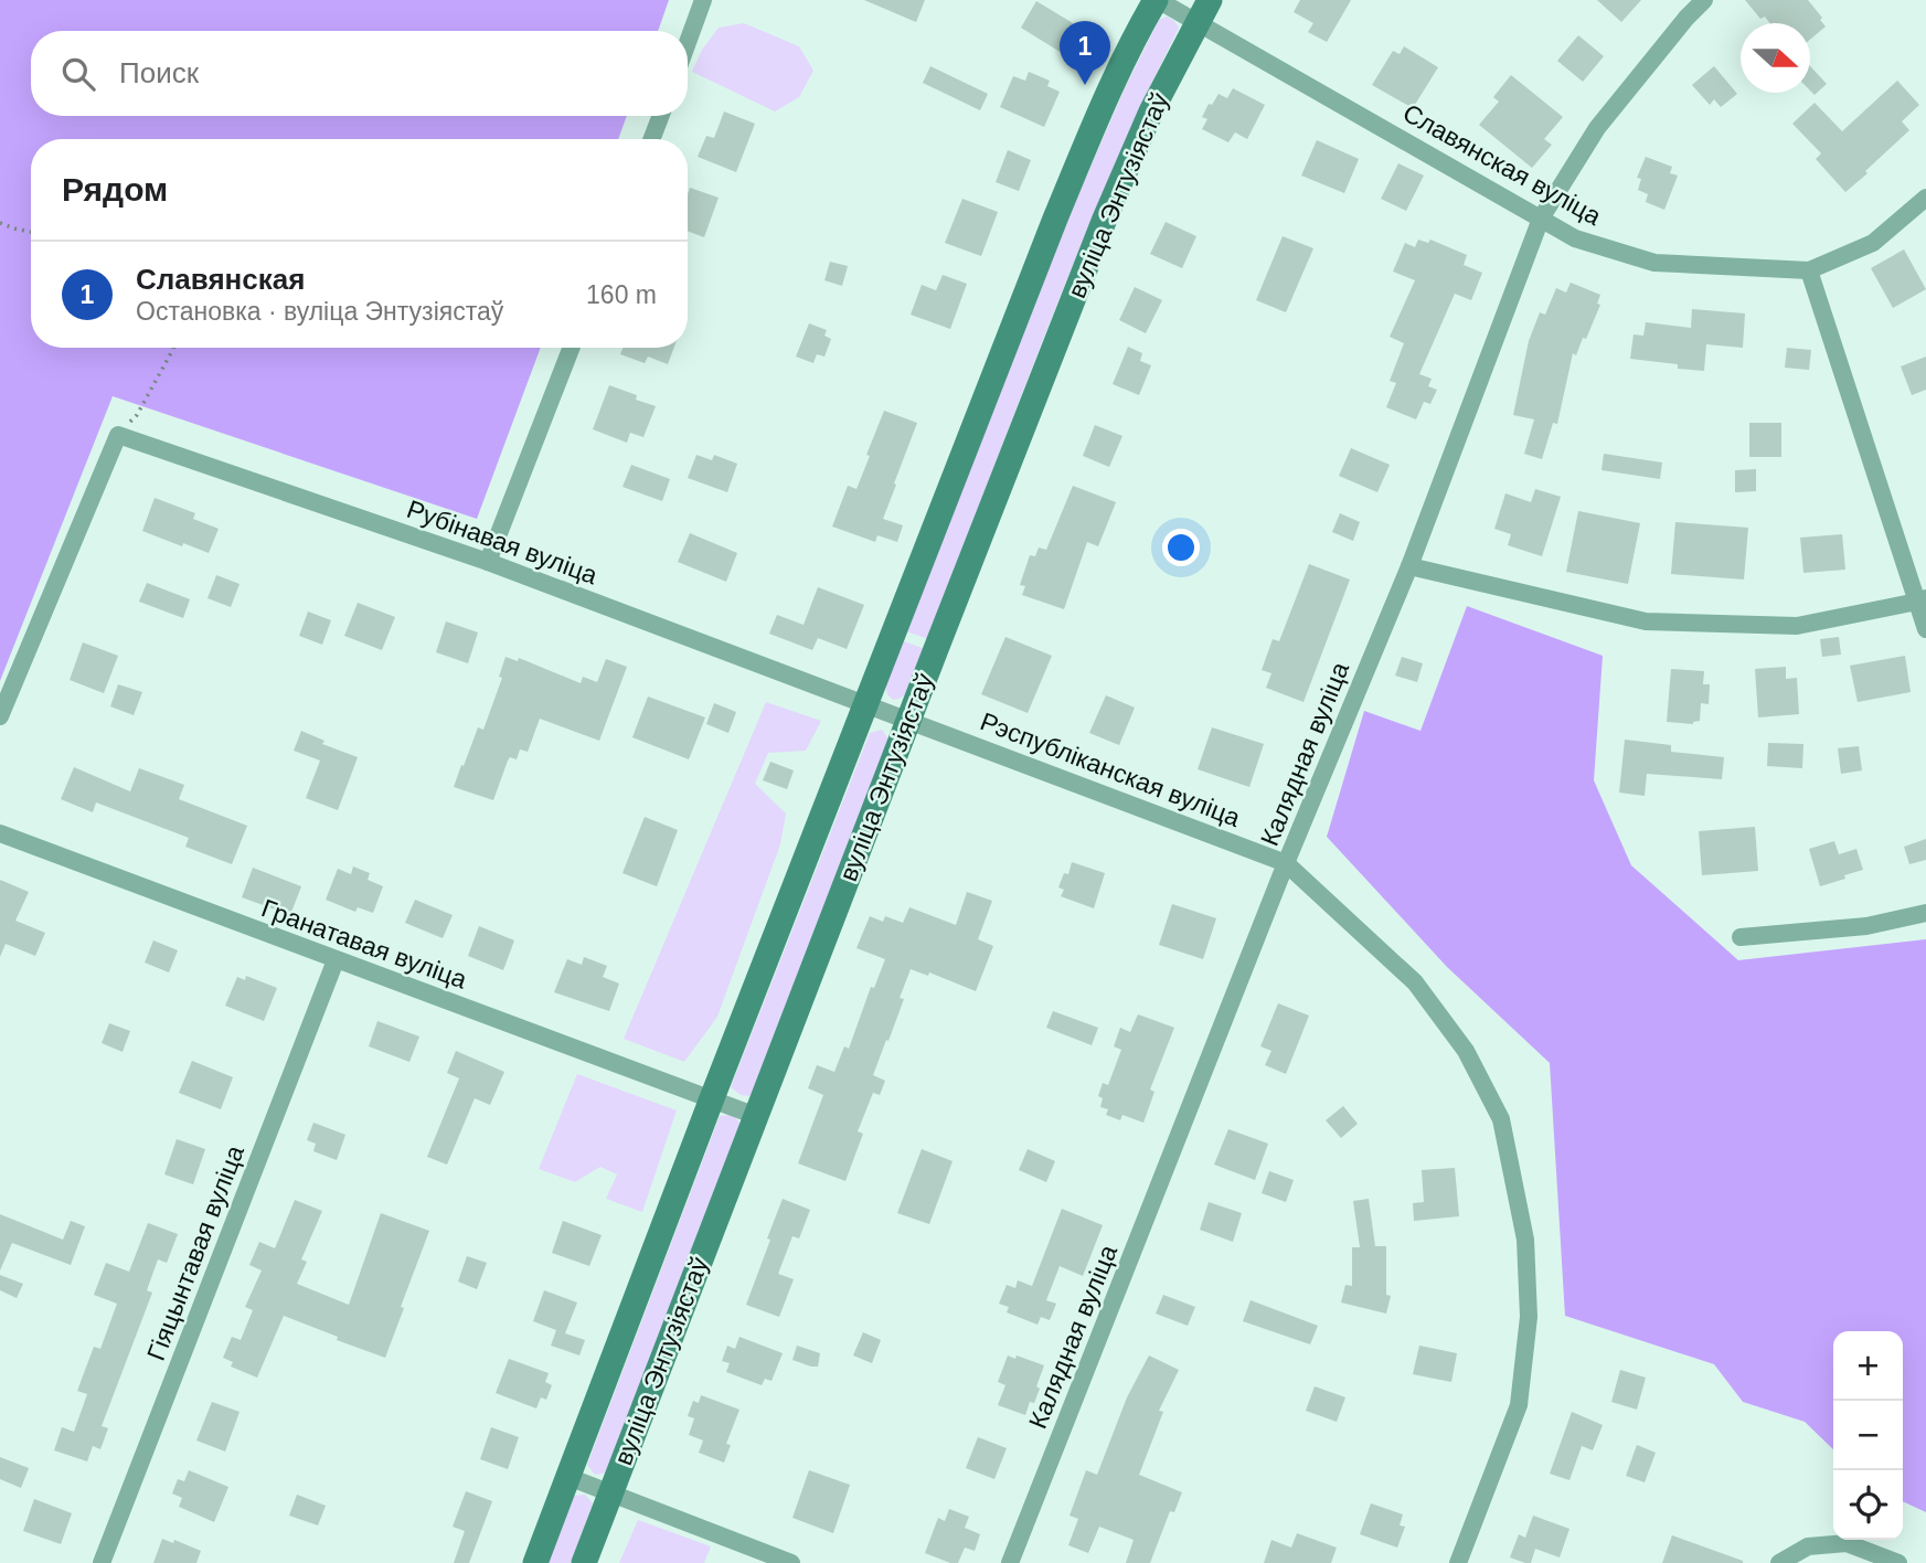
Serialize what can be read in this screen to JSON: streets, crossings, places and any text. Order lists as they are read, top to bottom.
{
  "streets": {
    "street": [
      "Славянская вуліца",
      "вуліца Энтузіястаў",
      "Рубінавая вуліца",
      "Калядная вуліца",
      "Рэспубліканская вуліца",
      "Гранатавая вуліца",
      "Гіяцынтавая вуліца"
    ]
  },
  "crossings": [
    ["Славянская вуліца", "вуліца Энтузіястаў"],
    ["Славянская вуліца", "Калядная вуліца"],
    ["вуліца Энтузіястаў", "Рубінавая вуліца"],
    ["вуліца Энтузіястаў", "Рэспубліканская вуліца"],
    ["вуліца Энтузіястаў", "Гранатавая вуліца"],
    ["Рубінавая вуліца", "Рэспубліканская вуліца"],
    ["Калядная вуліца", "Рэспубліканская вуліца"],
    ["Гранатавая вуліца", "Гіяцынтавая вуліца"]
  ],
  "north": "right",
  "page": {
    "pins": "1",
    "search": "Поиск",
    "heading": "Рядом",
    "list": [
      {
        "mark": "1",
        "name": "Славянская",
        "note": "Остановка · вуліца Энтузіястаў",
        "value": "160 m"
      }
    ],
    "map_buttons": ["+", "−"]
  }
}
